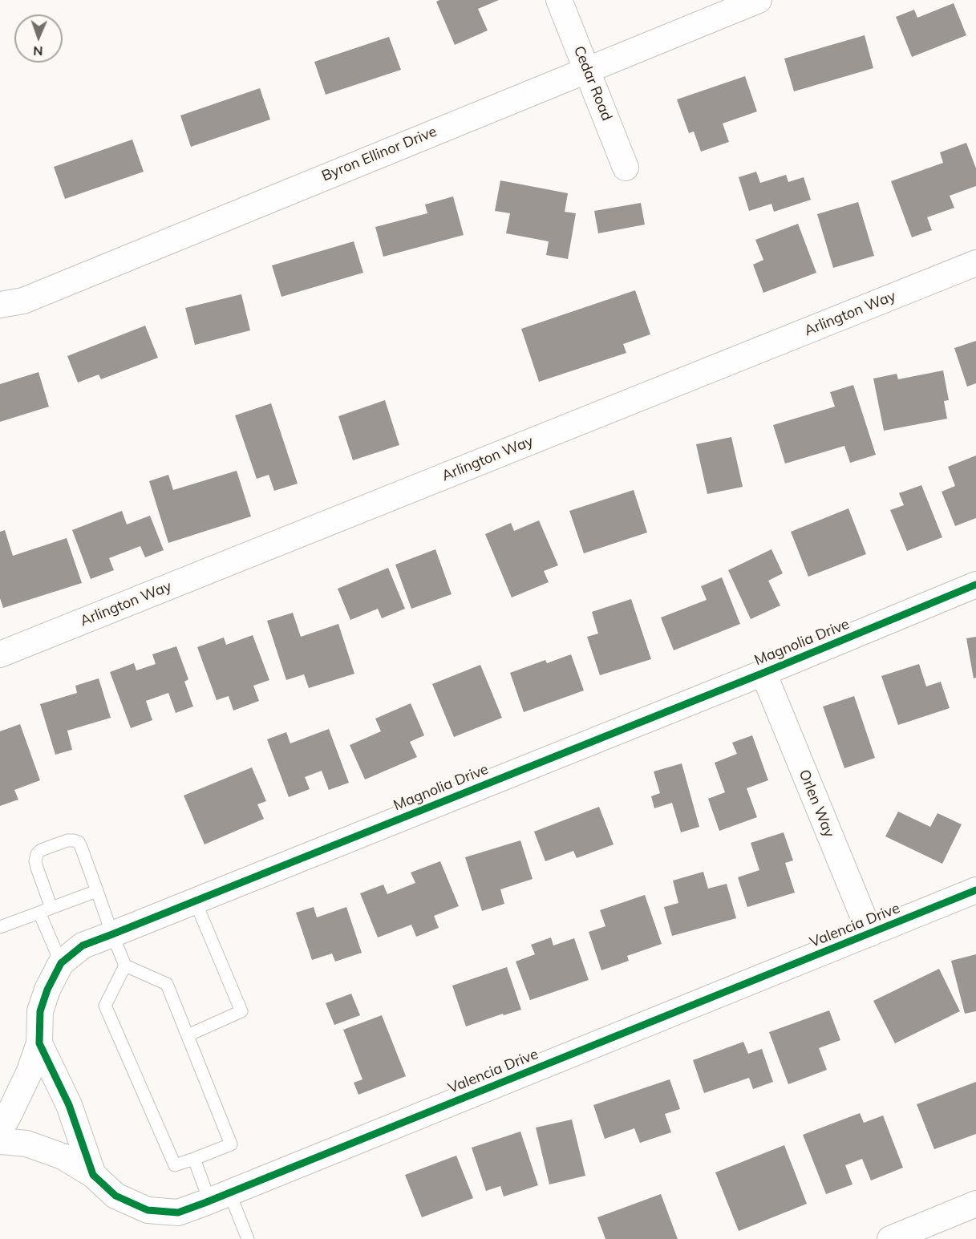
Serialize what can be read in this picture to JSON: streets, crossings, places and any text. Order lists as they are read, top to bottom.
{
  "streets": {
    "street": [
      "Cedar Road",
      "Byron Ellinor Drive",
      "Arlington Way",
      "Magnolia Drive",
      "Orlen Way",
      "Valencia Drive"
    ]
  },
  "crossings": [
    ["Cedar Road", "Byron Ellinor Drive"],
    ["Magnolia Drive", "Orlen Way"],
    ["Magnolia Drive", "Valencia Drive"],
    ["Orlen Way", "Valencia Drive"]
  ],
  "north": "bottom"
}
